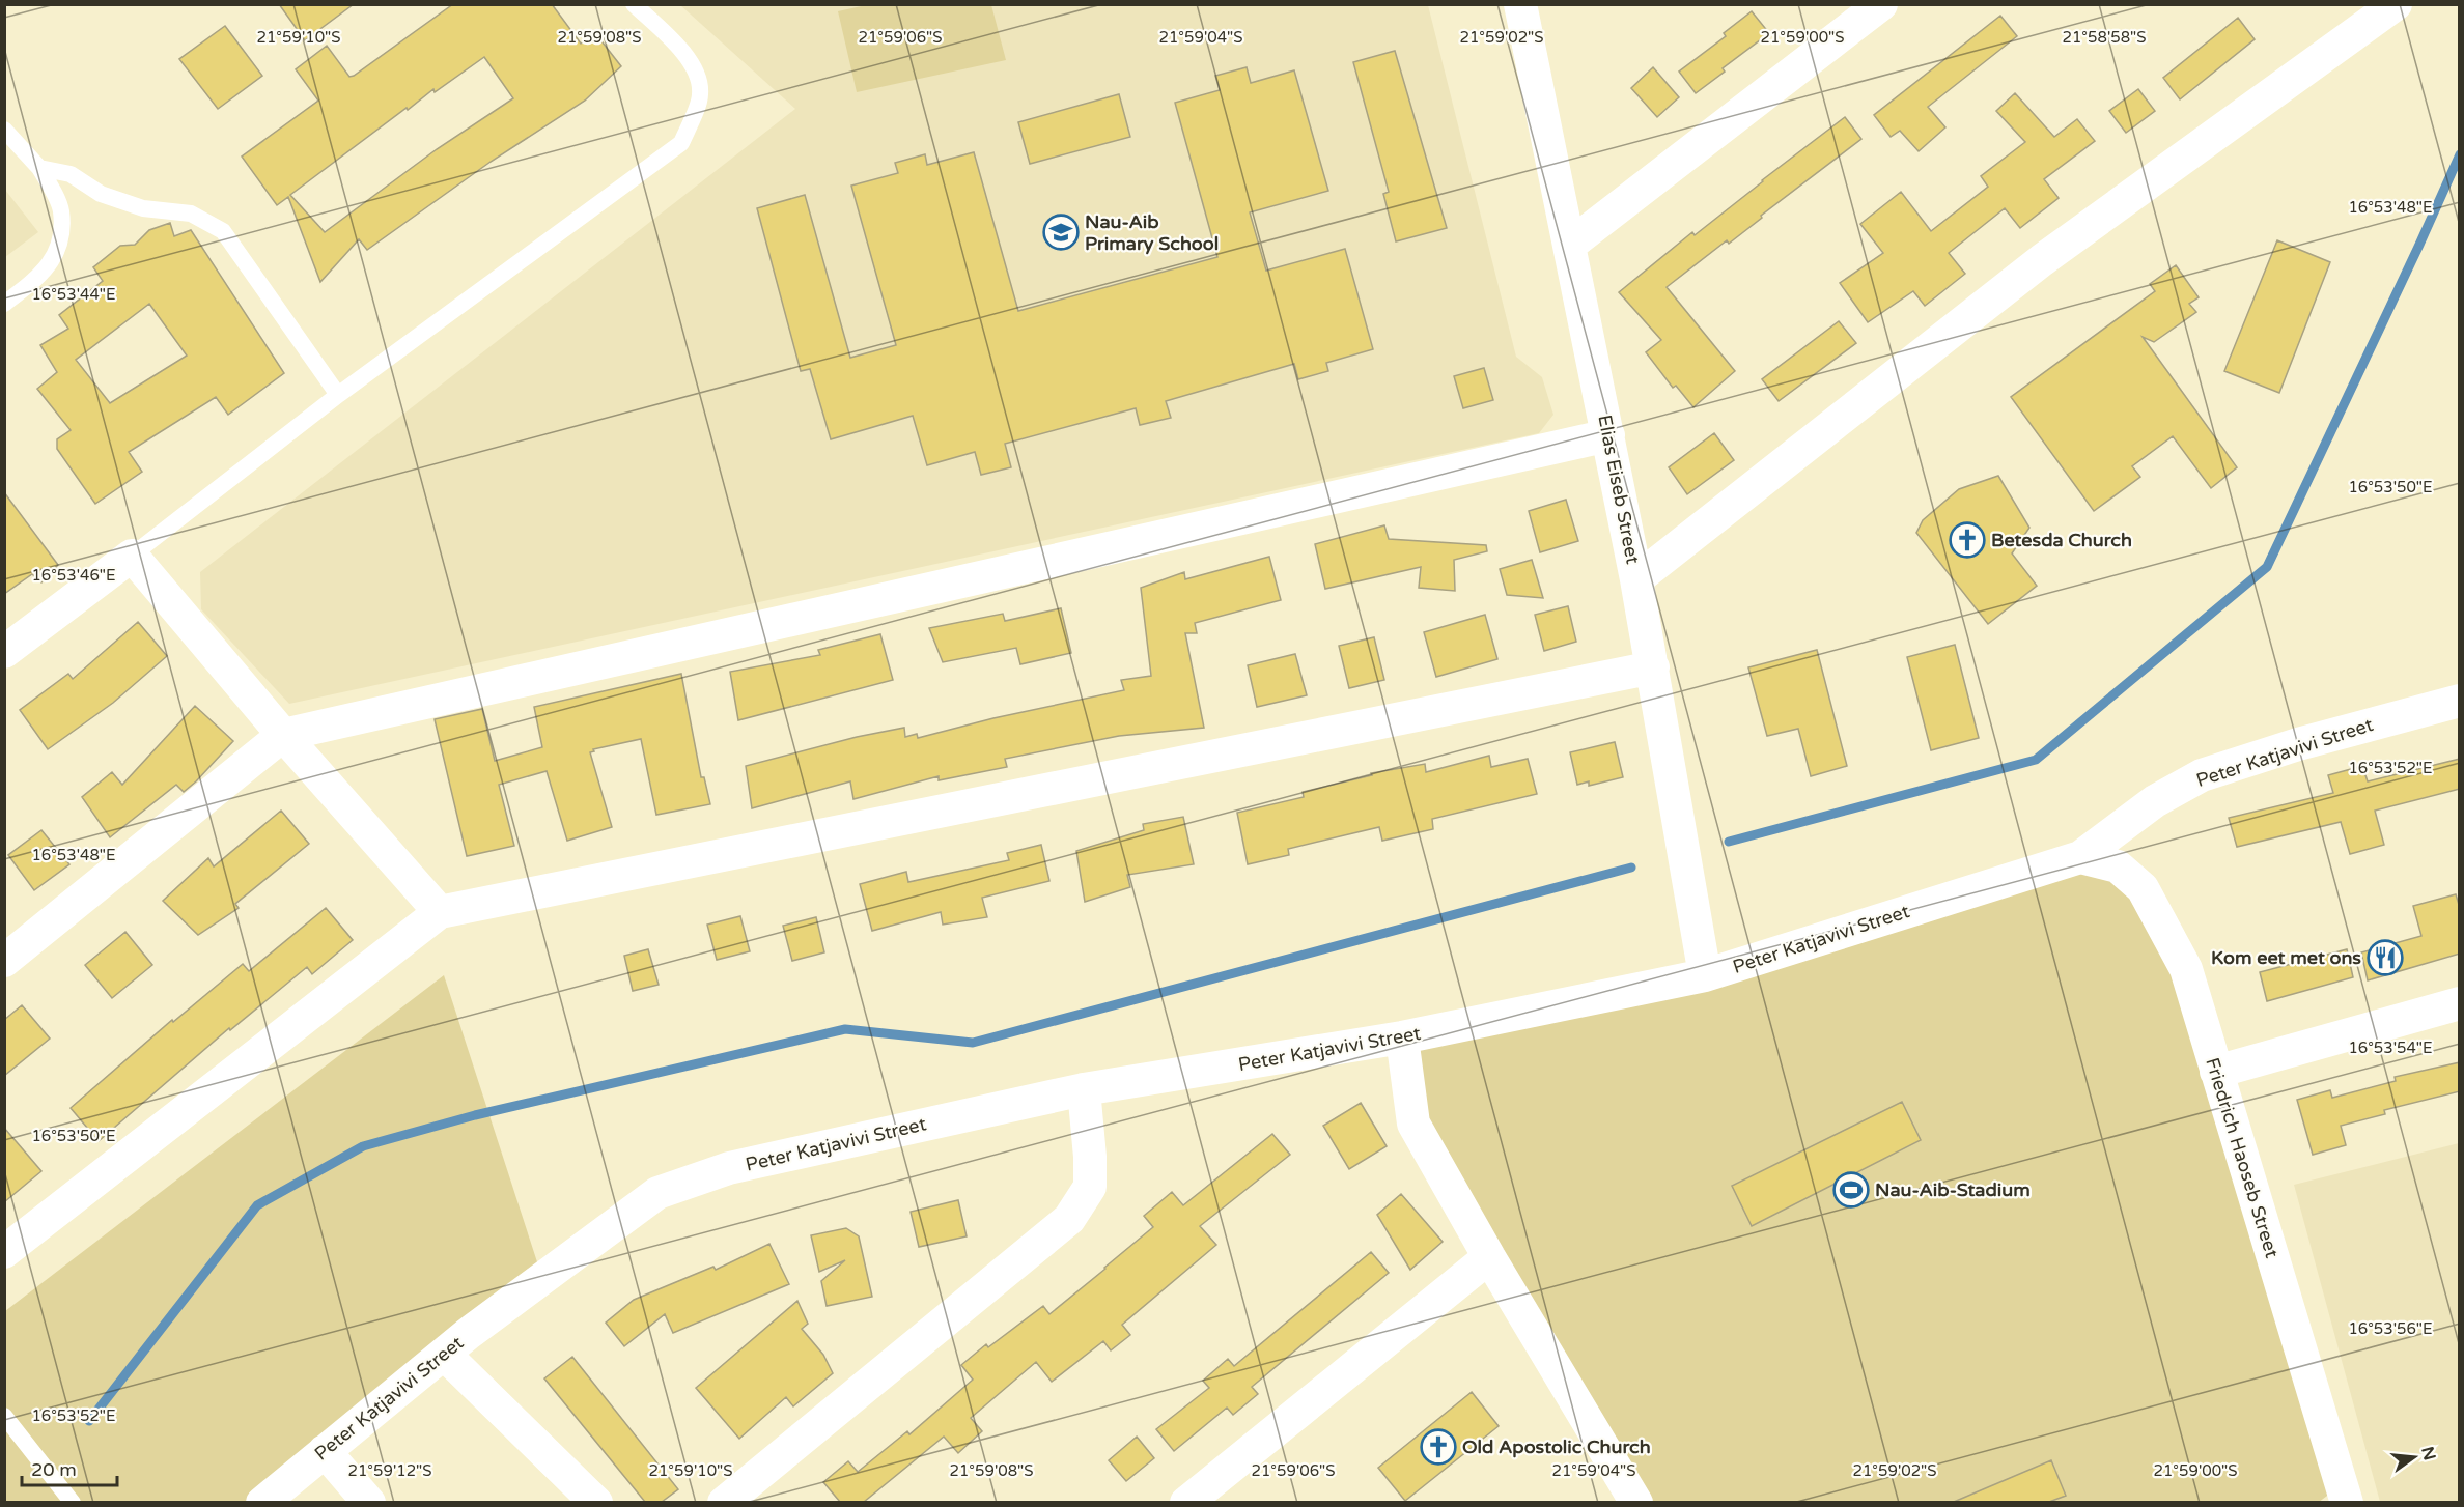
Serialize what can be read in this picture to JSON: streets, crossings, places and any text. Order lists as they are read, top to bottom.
{
  "streets": {
    "street": ["Elias Eiseb Street", "Peter Katjavivi Street", "Friedrich Haoseb Street"]
  },
  "crossings": [
    ["Elias Eiseb Street", "Peter Katjavivi Street"],
    ["Peter Katjavivi Street", "Friedrich Haoseb Street"]
  ],
  "places": {
    "school or university": ["Nau-Aib Primary School"],
    "church": ["Betesda Church", "Old Apostolic Church"],
    "restaurant": ["Kom eet met ons"],
    "sports": ["Nau-Aib-Stadium"]
  },
  "scale_bar": "20 m",
  "north": "right",
  "coordinates": [
    "21°59'10\"S",
    "21°59'08\"S",
    "21°59'06\"S",
    "21°59'04\"S",
    "21°59'02\"S",
    "21°59'00\"S",
    "21°58'58\"S",
    "16°53'48\"E",
    "16°53'44\"E",
    "16°53'50\"E",
    "16°53'46\"E",
    "16°53'52\"E",
    "16°53'54\"E",
    "16°53'56\"E",
    "21°59'12\"S"
  ]
}
